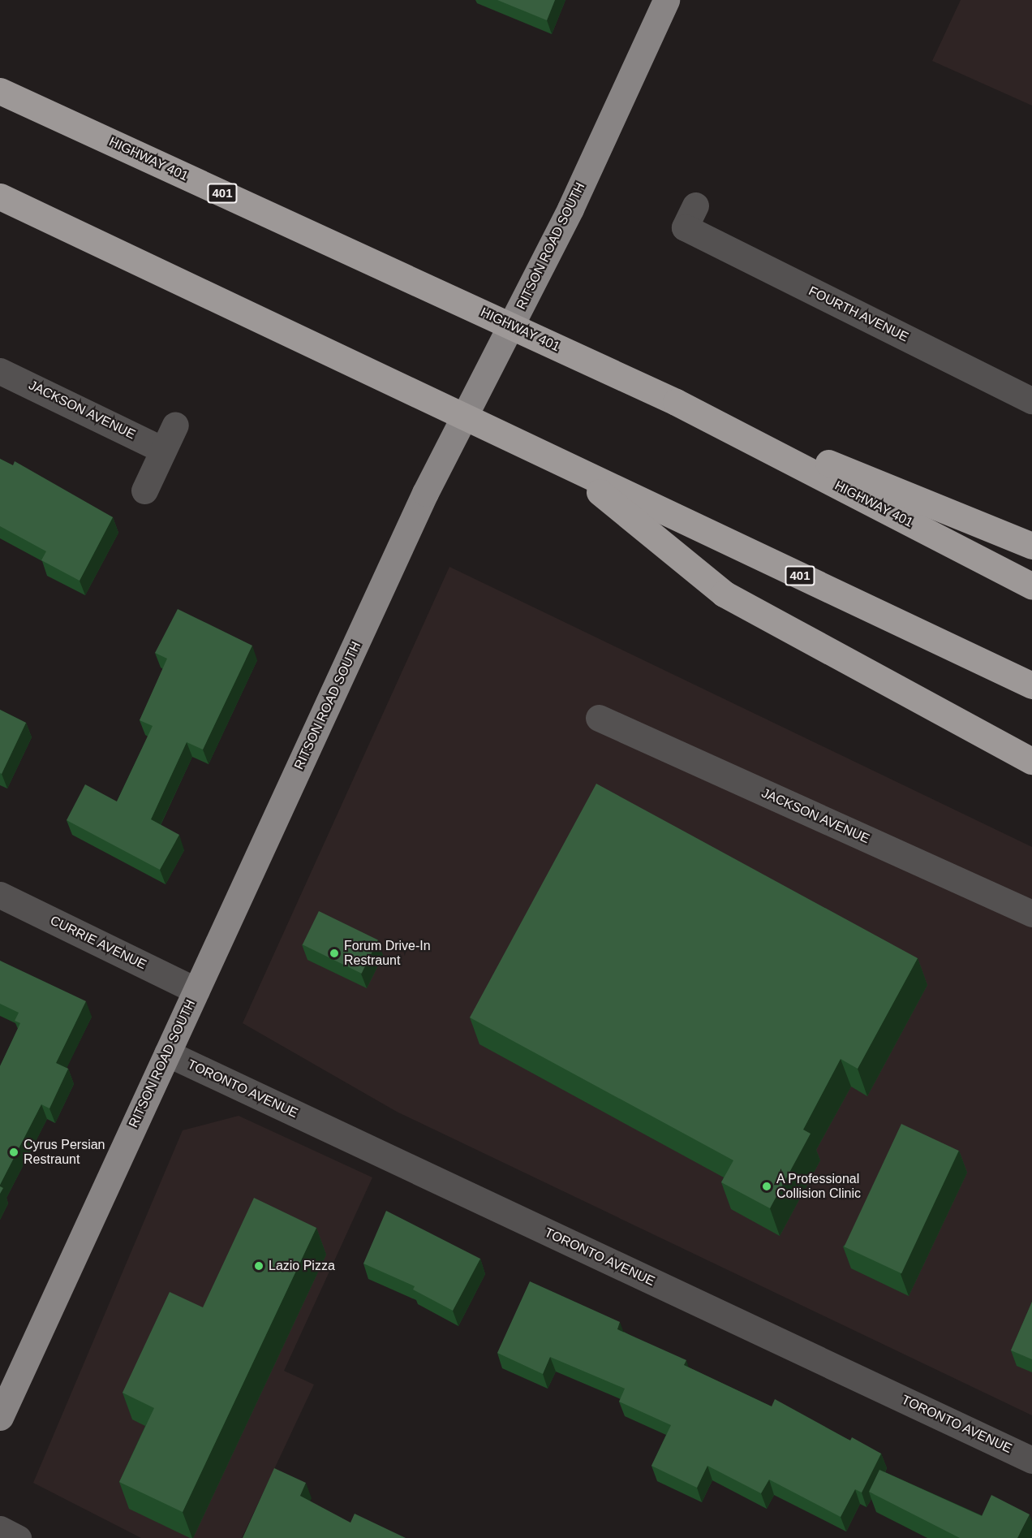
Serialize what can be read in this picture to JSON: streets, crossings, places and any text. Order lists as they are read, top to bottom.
{
  "streets": {
    "highway": ["HIGHWAY 401", "401"],
    "main road": ["RITSON ROAD SOUTH"],
    "street": [
      "FOURTH AVENUE",
      "JACKSON AVENUE",
      "CURRIE AVENUE",
      "TORONTO AVENUE"
    ]
  },
  "crossings": [
    ["RITSON ROAD SOUTH", "CURRIE AVENUE"],
    ["RITSON ROAD SOUTH", "TORONTO AVENUE"]
  ],
  "places": [
    "Forum Drive-In Restraunt",
    "Cyrus Persian Restraunt",
    "A Professional Collision Clinic",
    "Lazio Pizza"
  ]
}
